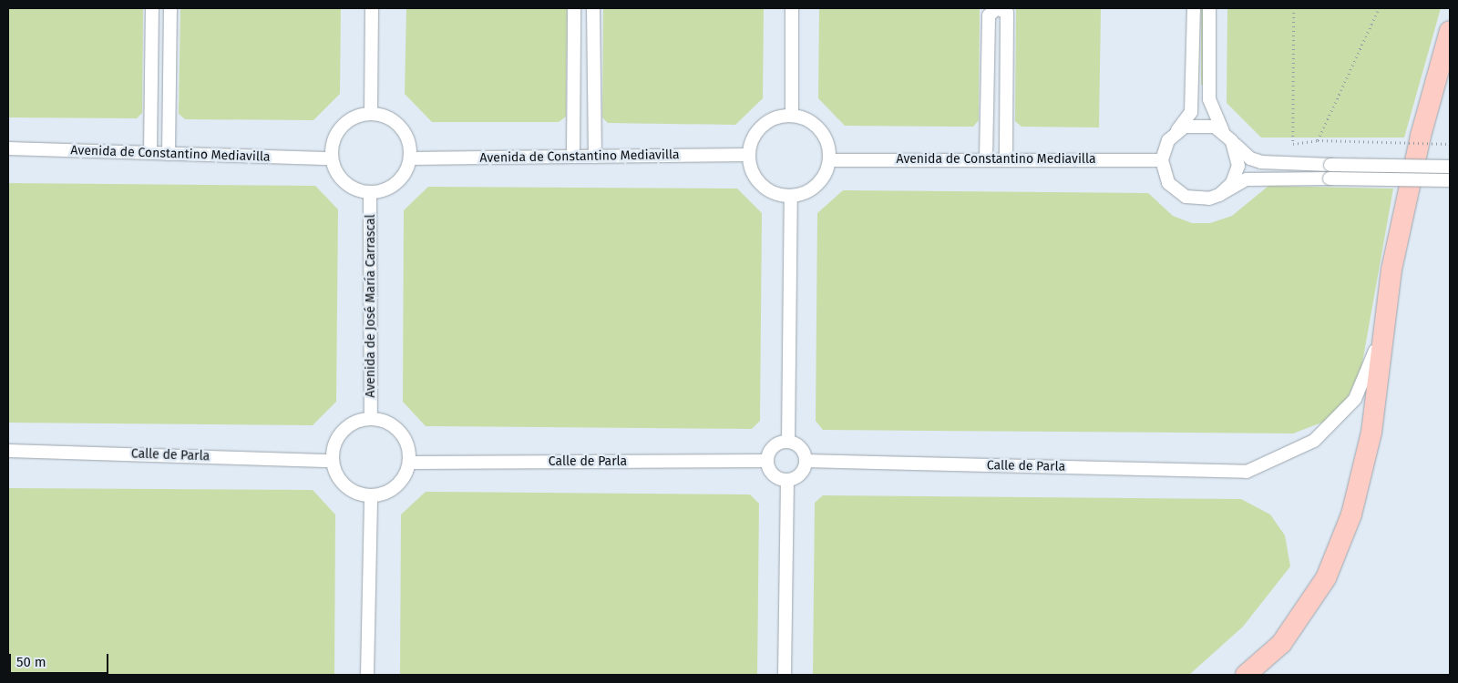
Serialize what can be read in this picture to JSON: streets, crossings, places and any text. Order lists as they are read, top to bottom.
{
  "streets": {
    "street": ["Avenida de Constantino Mediavilla", "Avenida de José María Carrascal", "Calle de Parla"]
  },
  "crossings": [
    ["Avenida de Constantino Mediavilla", "Avenida de José María Carrascal"],
    ["Avenida de José María Carrascal", "Calle de Parla"]
  ],
  "scale_bar": "50 m"
}
